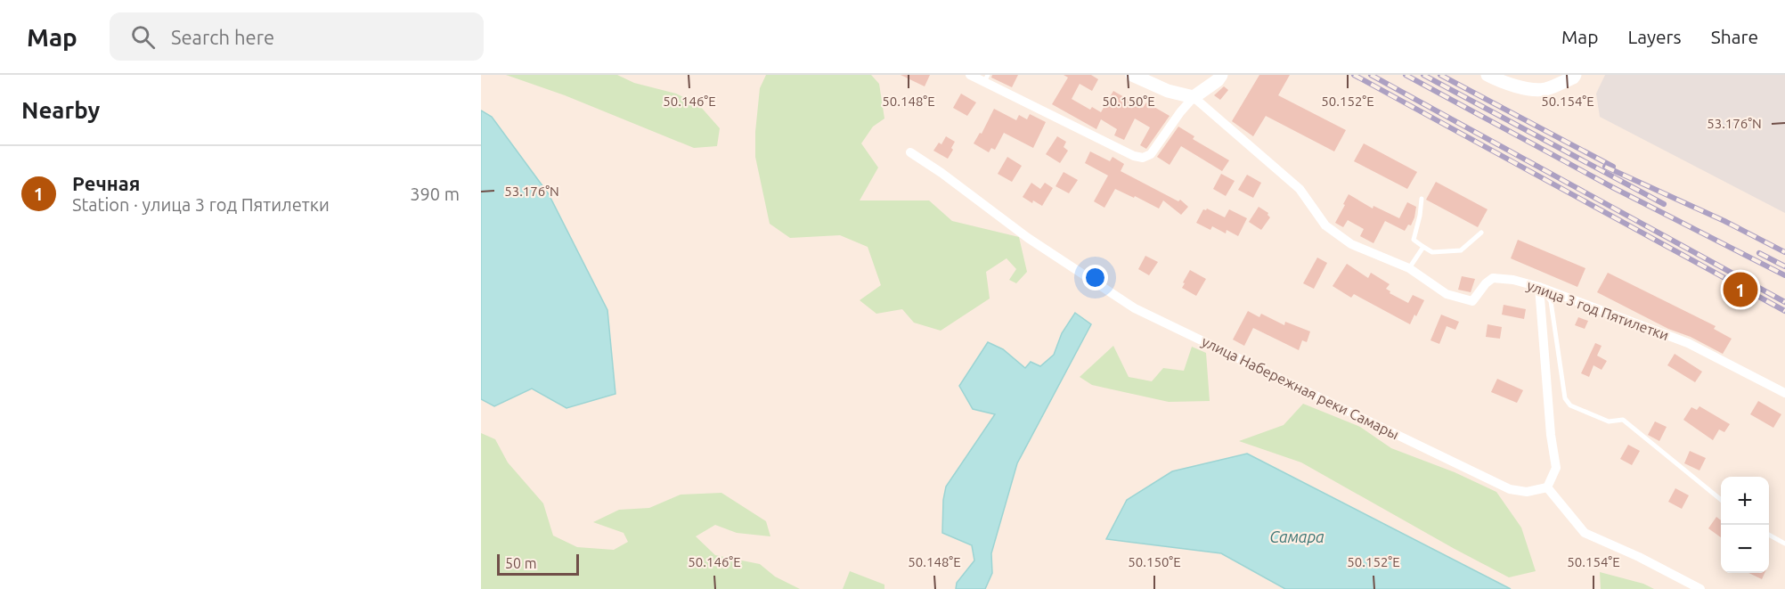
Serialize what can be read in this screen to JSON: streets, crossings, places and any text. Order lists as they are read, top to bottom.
{
  "streets": {
    "street": ["улица 3 год Пятилетки", "улица Набережная реки Самары"]
  },
  "water": ["Самара"],
  "scale_bar": "50 m",
  "page": {
    "header": "Map",
    "search": "Search here",
    "nav": ["Map", "Layers", "Share"],
    "heading": "Nearby",
    "list": [
      {
        "mark": "1",
        "name": "Речная",
        "note": "Station · улица 3 год Пятилетки",
        "value": "390 m"
      }
    ],
    "pins": "1",
    "map_buttons": ["+", "−"],
    "scale": "50 m"
  },
  "coordinates": [
    "50.146°E",
    "50.148°E",
    "50.150°E",
    "50.152°E",
    "50.154°E",
    "53.176°N"
  ]
}
